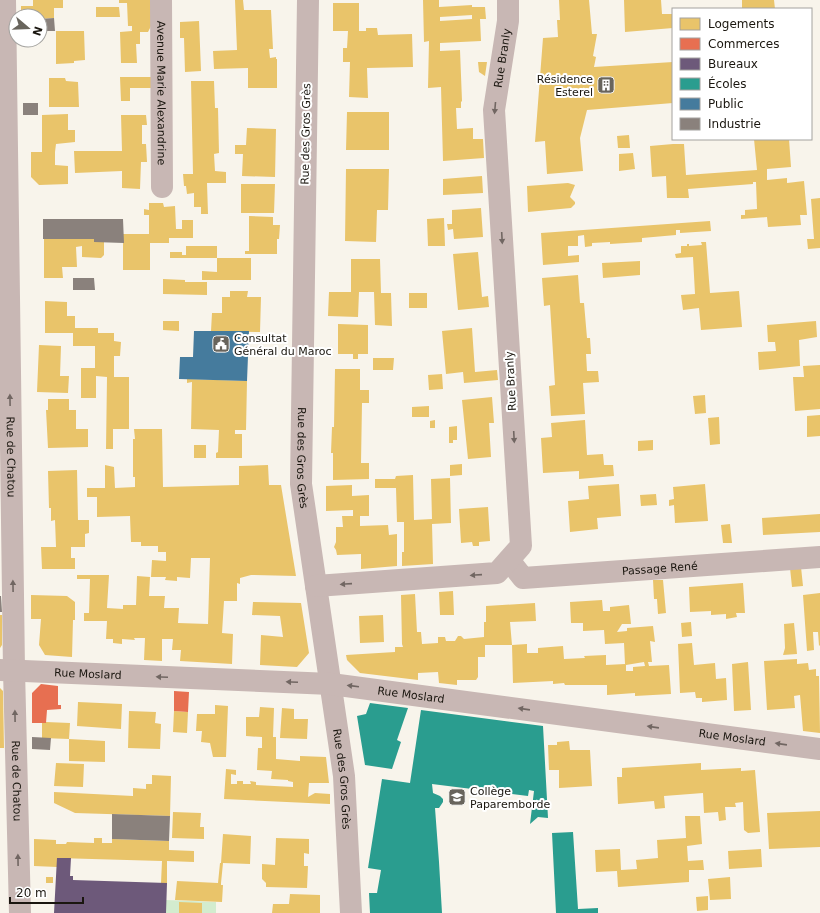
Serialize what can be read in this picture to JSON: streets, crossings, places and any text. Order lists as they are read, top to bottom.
{
  "streets": {
    "street": [
      "Rue Branly",
      "Avenue Marie Alexandrine",
      "Rue des Gros Grès",
      "Rue de Chatou",
      "Passage René",
      "Rue Moslard"
    ]
  },
  "crossings": [
    ["Rue Branly", "Rue des Gros Grès"],
    ["Rue Branly", "Passage René"],
    ["Rue des Gros Grès", "Rue Moslard"],
    ["Rue de Chatou", "Rue Moslard"]
  ],
  "one_way": ["Rue Branly", "Rue de Chatou", "Rue Moslard"],
  "places": {
    "building": ["Résidence Esterel"],
    "public building": ["Consultat Général du Maroc"],
    "school or university": ["Collège Paparemborde"]
  },
  "legend": [
    "Logements",
    "Commerces",
    "Bureaux",
    "Écoles",
    "Public",
    "Industrie"
  ],
  "scale_bar": "20 m",
  "north": "right"
}
